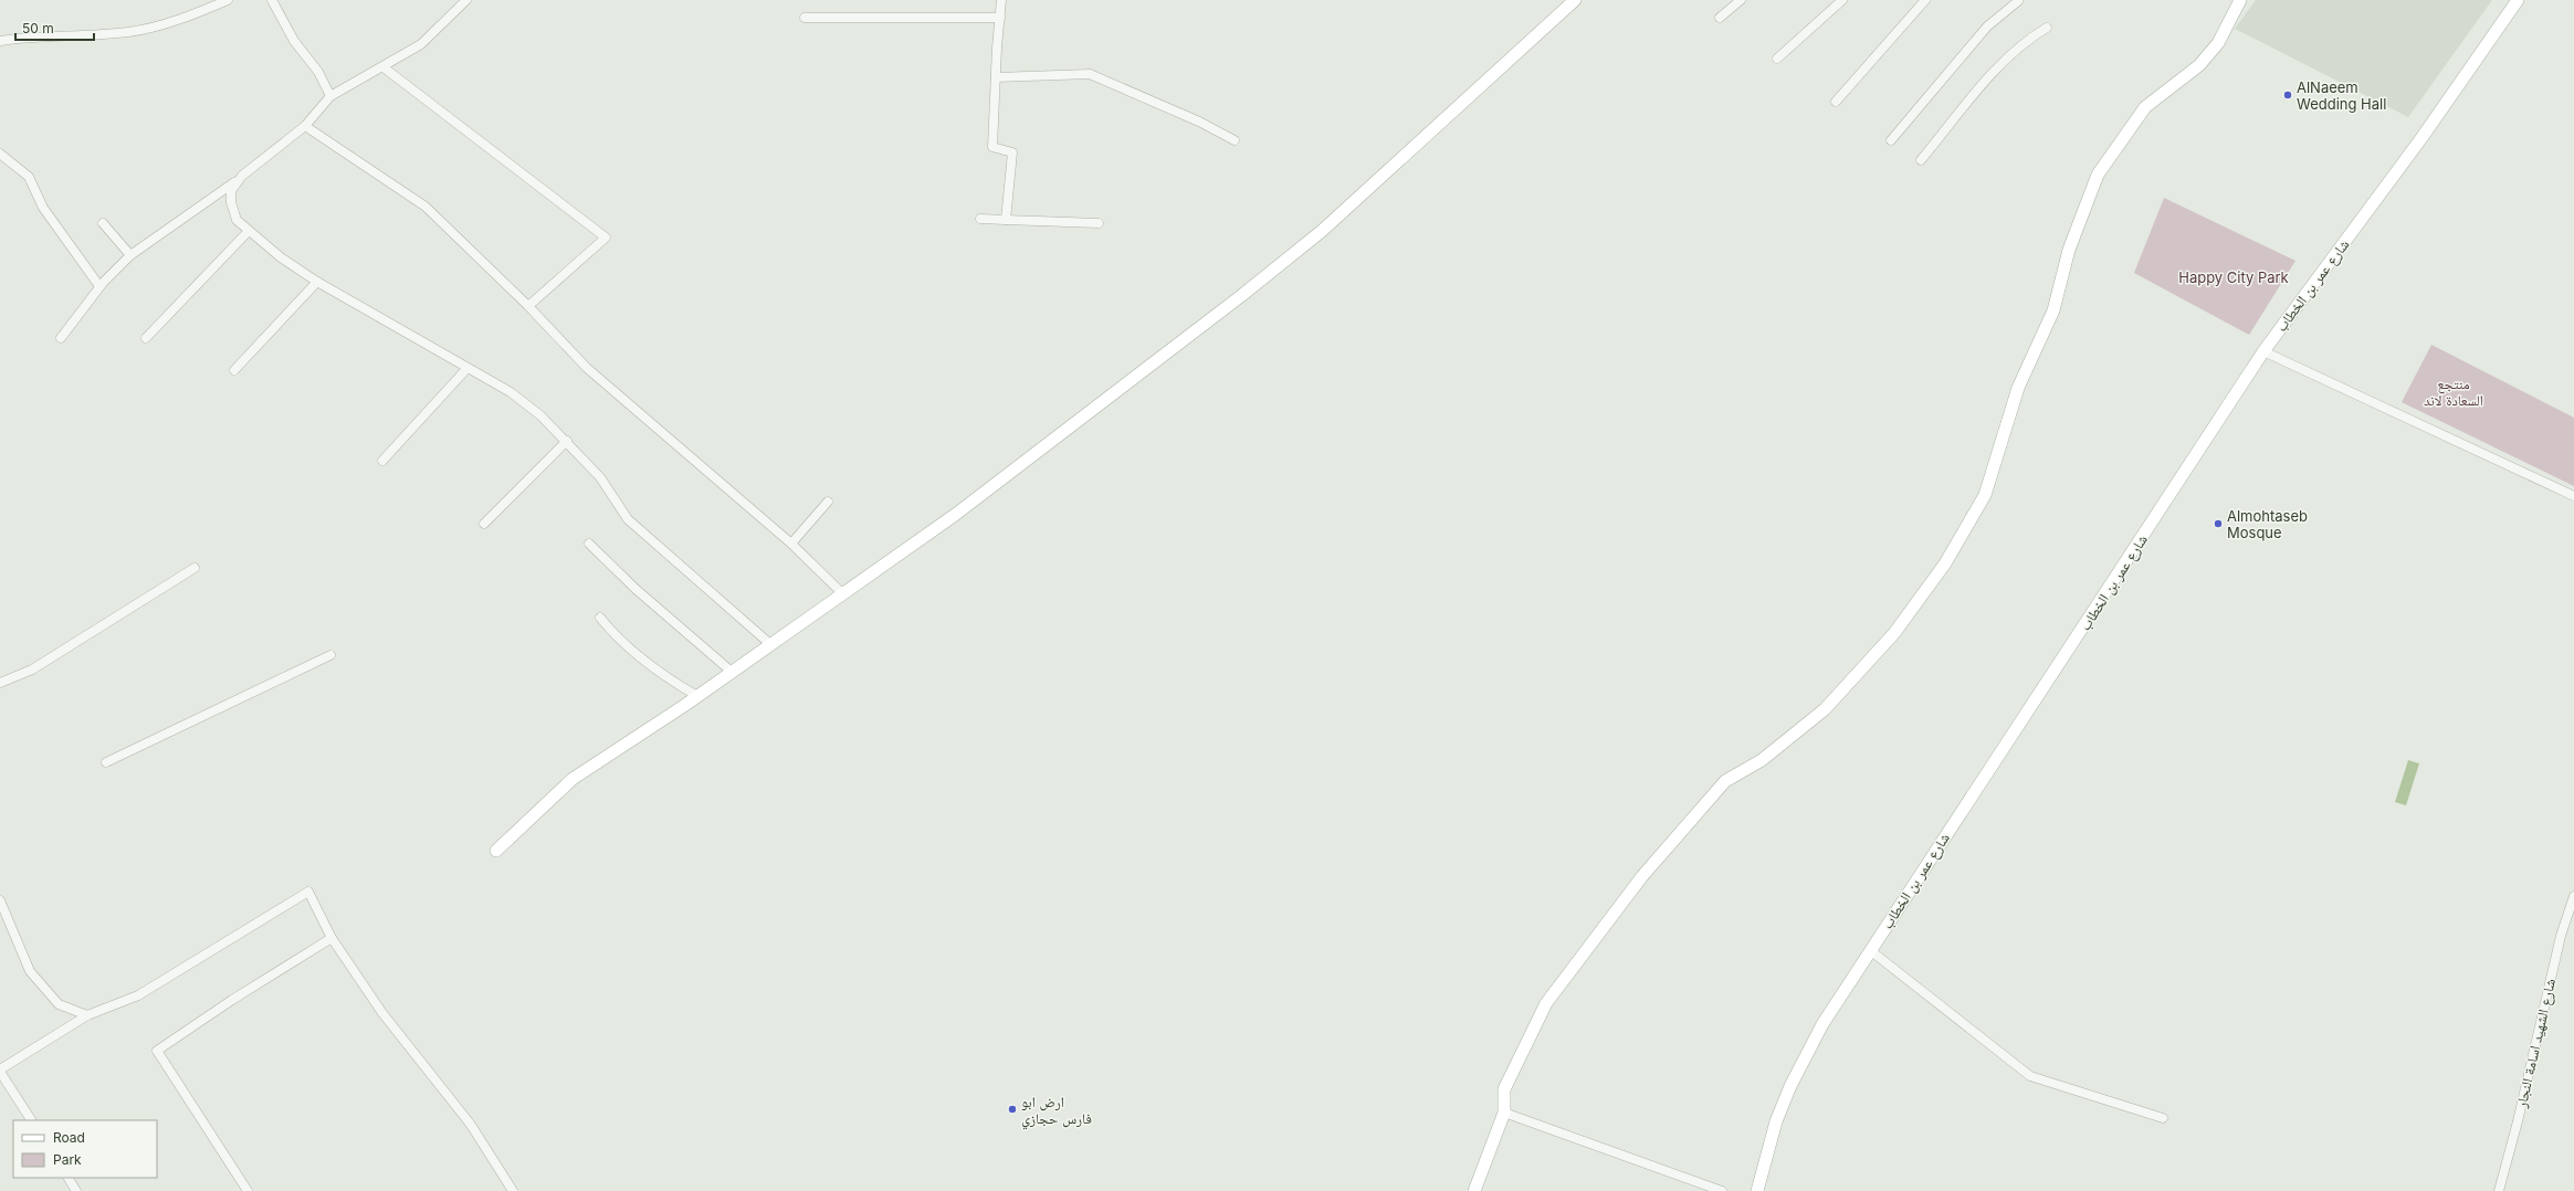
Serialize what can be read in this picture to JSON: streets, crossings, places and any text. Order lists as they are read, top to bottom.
{
  "streets": {
    "street": ["شارع عمر بن الخطاب", "شارع الشهيد اسامة النجار"]
  },
  "parks": ["Happy City Park", "منتجع السعادة لاند"],
  "places": ["AlNaeem Wedding Hall", "Almohtaseb Mosque", "ارض ابو فارس حجازي"],
  "legend": ["Road", "Park"],
  "scale_bar": "50 m"
}
